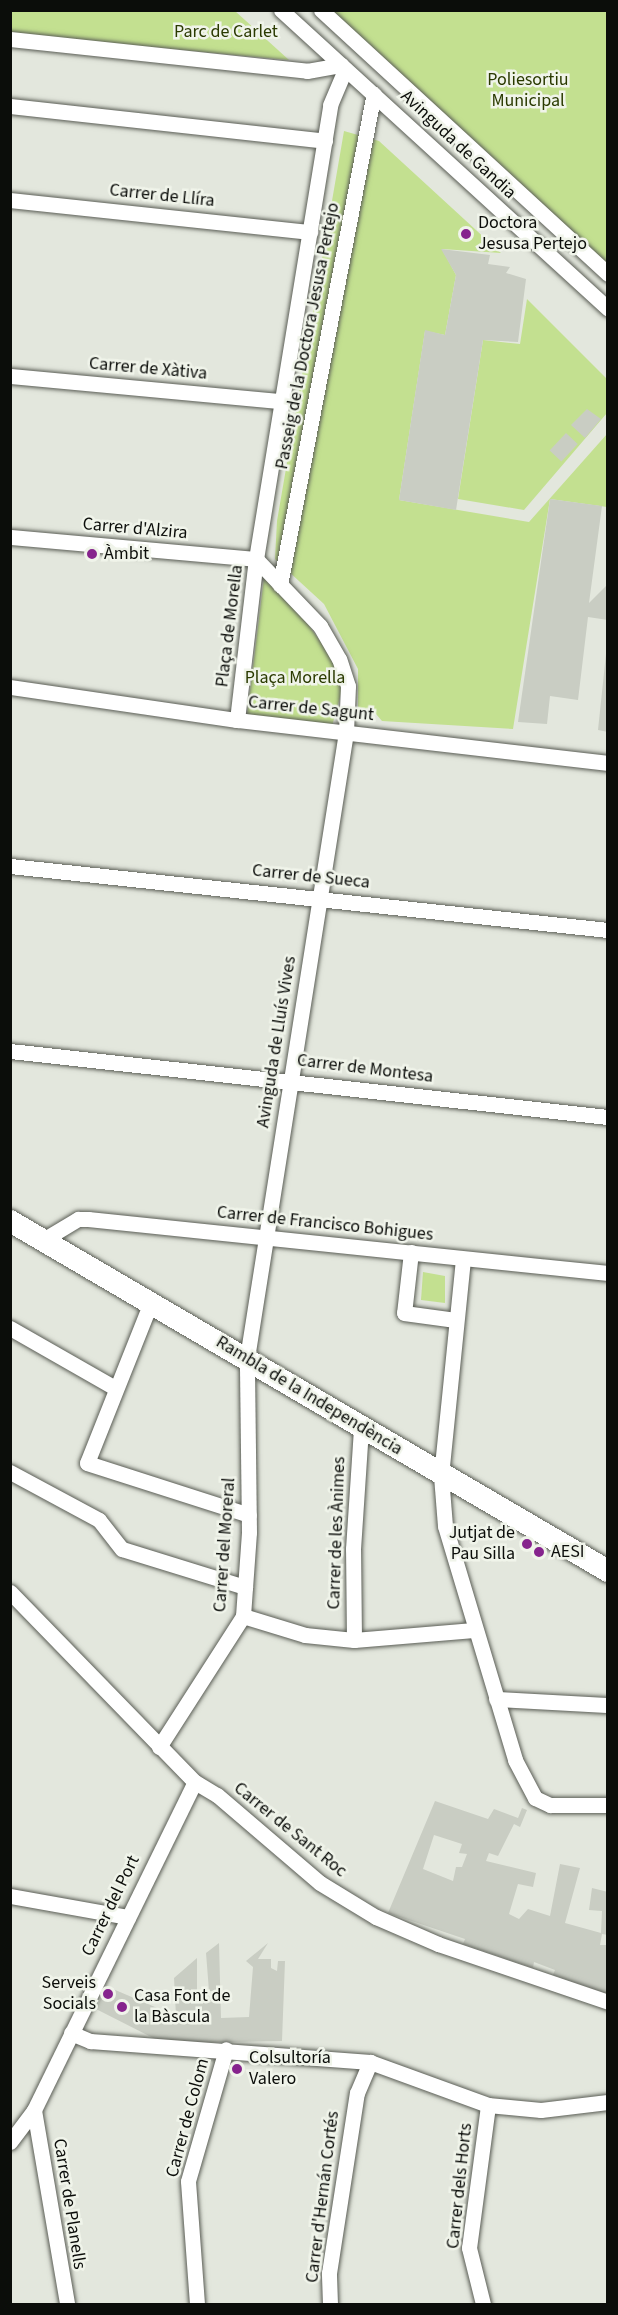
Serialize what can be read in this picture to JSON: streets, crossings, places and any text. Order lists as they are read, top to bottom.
{
  "streets": {
    "street": [
      "Avinguda de Gandia",
      "Carrer de Llíra",
      "Passeig de la Doctora Jesusa Pertejo",
      "Carrer de Xàtiva",
      "Carrer d'Alzira",
      "Plaça de Morella",
      "Carrer de Sagunt",
      "Carrer de Sueca",
      "Avinguda de Lluís Vives",
      "Carrer de Montesa",
      "Carrer de Francisco Bohigues",
      "Rambla de la Independència",
      "Carrer de les Ànimes",
      "Carrer del Moreral",
      "Carrer de Sant Roc",
      "Carrer del Port",
      "Carrer de Colom",
      "Carrer dels Horts",
      "Carrer d'Hernán Cortés",
      "Carrer de Planells"
    ]
  },
  "crossings": [
    ["Avinguda de Gandia", "Passeig de la Doctora Jesusa Pertejo"],
    ["Carrer de Llíra", "Passeig de la Doctora Jesusa Pertejo"],
    ["Passeig de la Doctora Jesusa Pertejo", "Carrer de Xàtiva"],
    ["Passeig de la Doctora Jesusa Pertejo", "Carrer d'Alzira"],
    ["Passeig de la Doctora Jesusa Pertejo", "Plaça de Morella"],
    ["Carrer d'Alzira", "Plaça de Morella"],
    ["Plaça de Morella", "Carrer de Sagunt"],
    ["Plaça de Morella", "Avinguda de Lluís Vives"],
    ["Carrer de Sagunt", "Avinguda de Lluís Vives"],
    ["Carrer de Sueca", "Avinguda de Lluís Vives"],
    ["Avinguda de Lluís Vives", "Carrer de Montesa"],
    ["Avinguda de Lluís Vives", "Carrer de Francisco Bohigues"],
    ["Avinguda de Lluís Vives", "Rambla de la Independència"],
    ["Avinguda de Lluís Vives", "Carrer del Moreral"],
    ["Carrer de Francisco Bohigues", "Rambla de la Independència"],
    ["Rambla de la Independència", "Carrer de les Ànimes"],
    ["Rambla de la Independència", "Carrer del Moreral"],
    ["Carrer del Moreral", "Carrer de Sant Roc"],
    ["Carrer de Sant Roc", "Carrer del Port"],
    ["Carrer del Port", "Carrer de Planells"]
  ],
  "parks": ["Parc de Carlet", "Poliesortiu Municipal", "Plaça Morella"],
  "places": [
    "Doctora Jesusa Pertejo",
    "Àmbit",
    "Jutjat de Pau Silla",
    "AESI",
    "Serveis Socials",
    "Casa Font de la Bàscula",
    "Colsultoría Valero"
  ]
}
